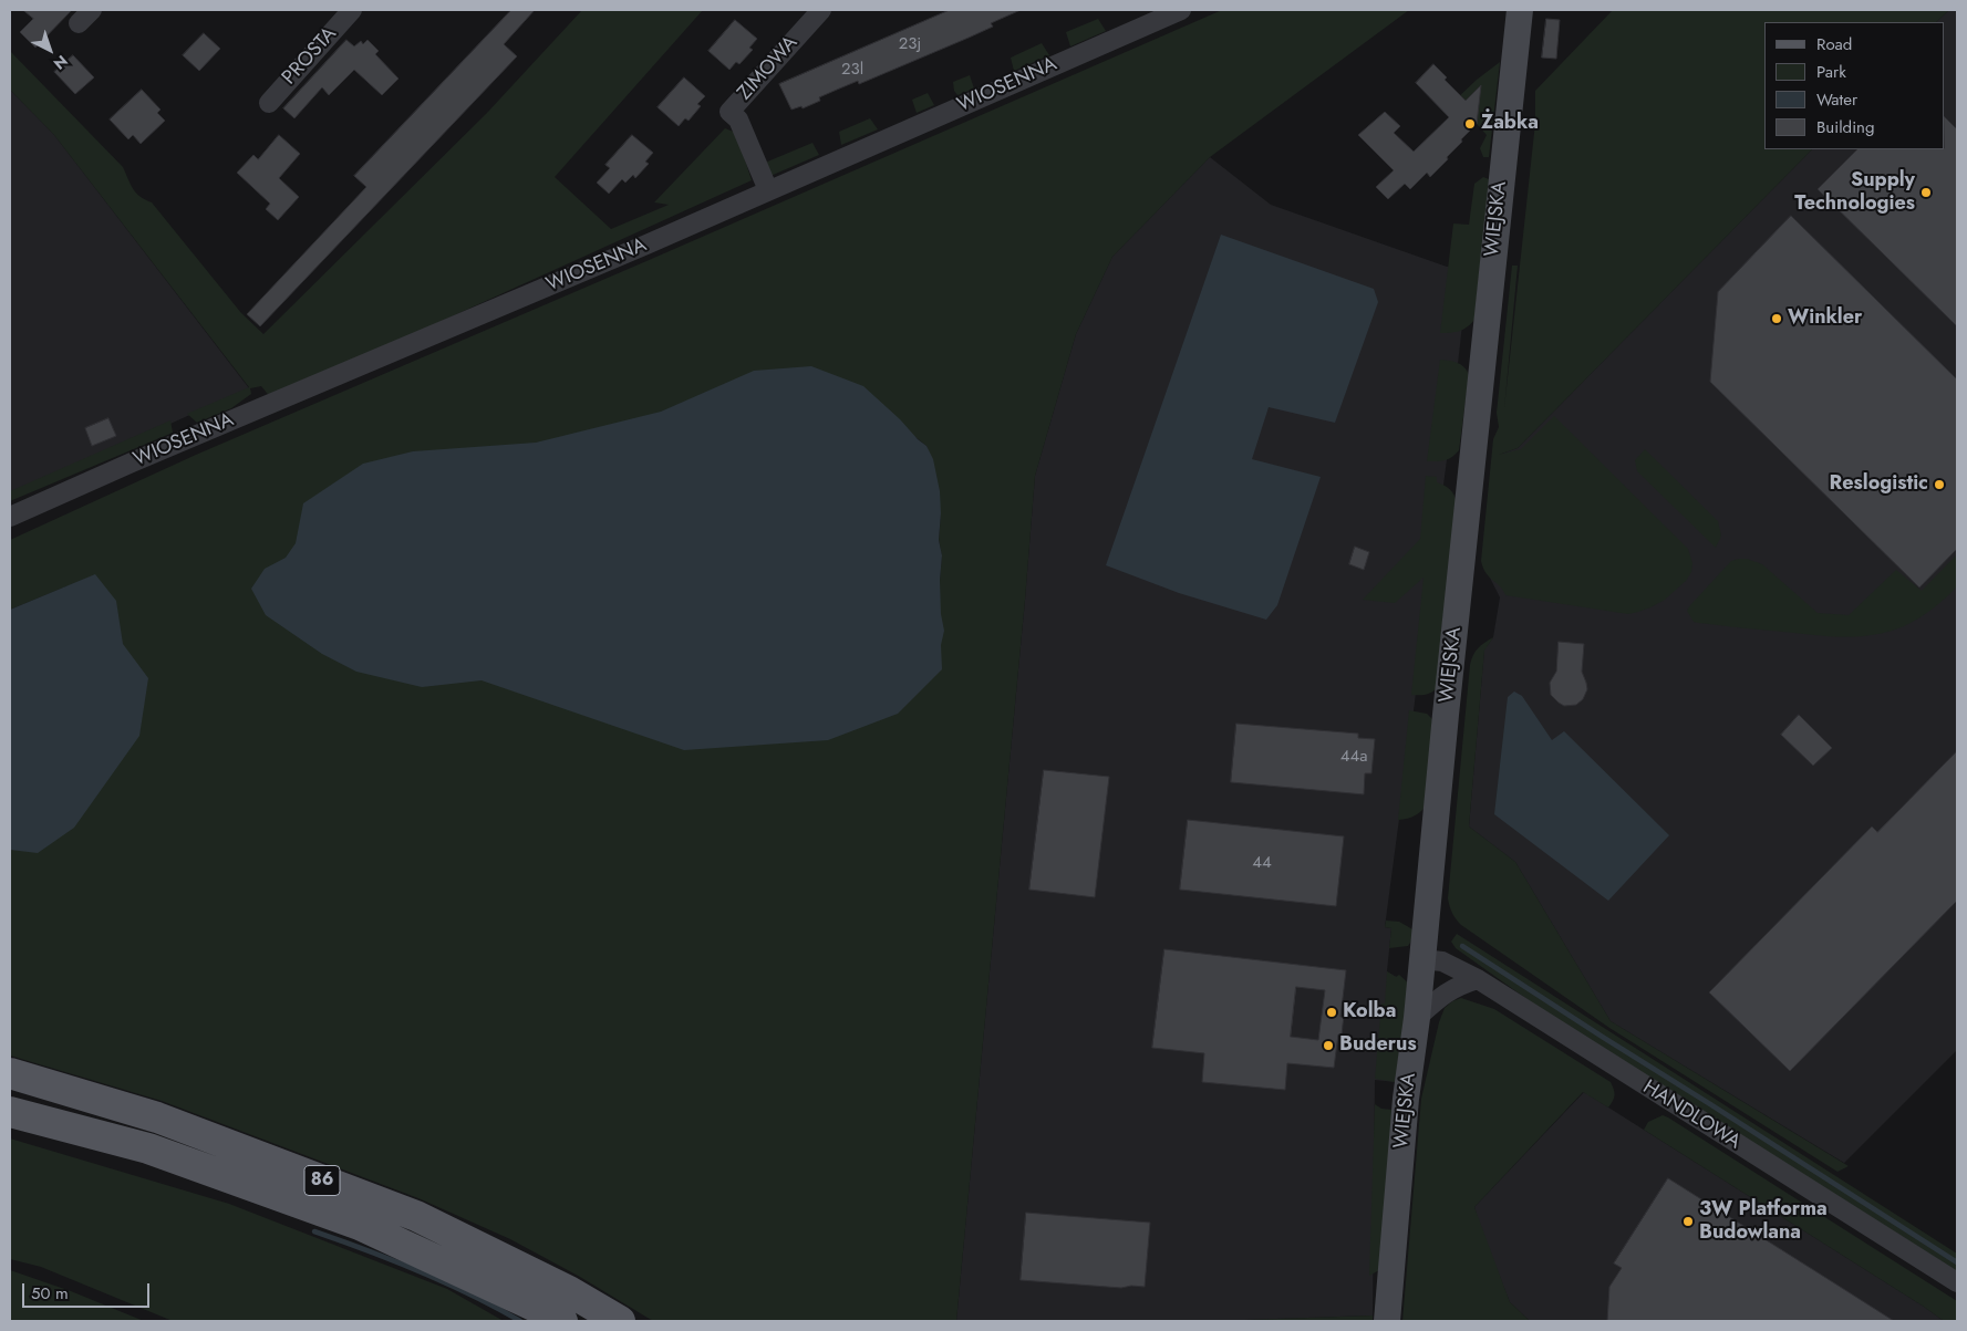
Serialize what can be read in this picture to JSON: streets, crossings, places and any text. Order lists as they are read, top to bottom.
{
  "streets": {
    "main road": ["86"],
    "street": [
      "PROSTA",
      "ZIMOWA",
      "WIOSENNA",
      "WIEJSKA",
      "HANDLOWA"
    ]
  },
  "crossings": [
    ["ZIMOWA", "WIOSENNA"],
    ["WIEJSKA", "HANDLOWA"]
  ],
  "places": [
    "Żabka",
    "Supply Technologies",
    "Winkler",
    "Reslogistic",
    "Kolba",
    "Buderus",
    "3W Platforma Budowlana"
  ],
  "house_numbers": [
    "23j",
    "23l",
    "44a",
    "44"
  ],
  "legend": [
    "Road",
    "Park",
    "Water",
    "Building"
  ],
  "scale_bar": "50 m",
  "north": "bottom right"
}
